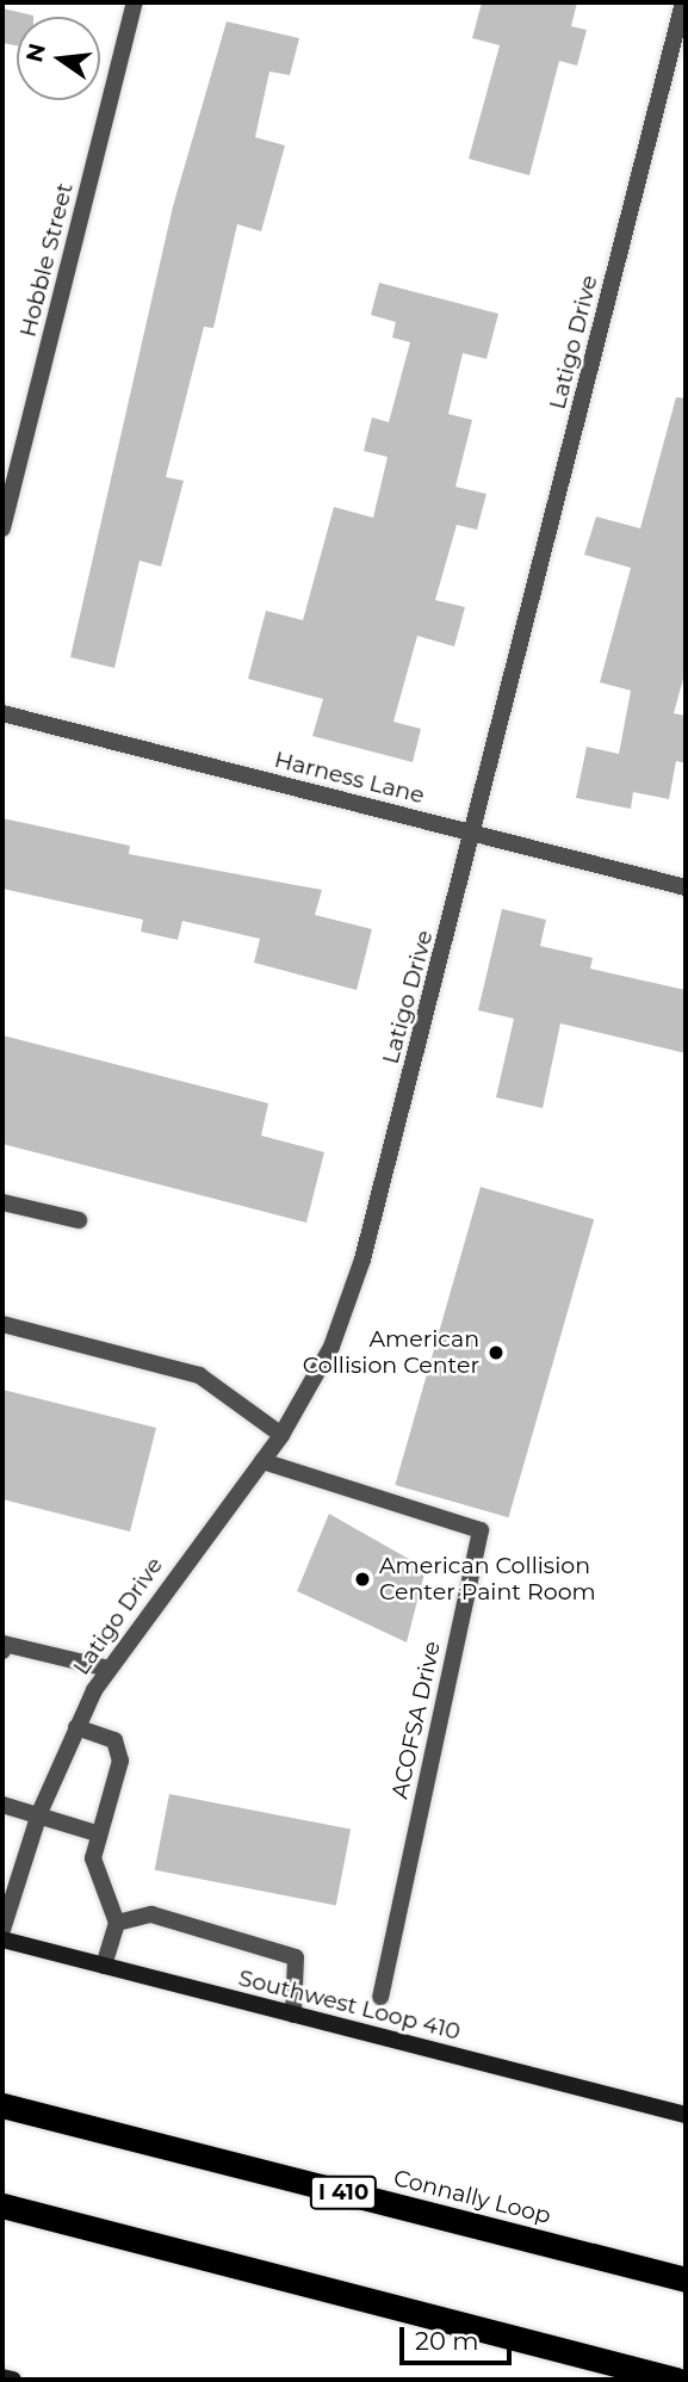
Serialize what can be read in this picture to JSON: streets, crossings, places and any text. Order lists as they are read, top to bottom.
{
  "streets": {
    "highway": ["I 410", "Connally Loop"],
    "main road": ["Southwest Loop 410"],
    "street": [
      "Hobble Street",
      "Latigo Drive",
      "Harness Lane",
      "ACOFSA Drive"
    ]
  },
  "crossings": [
    ["Latigo Drive", "Harness Lane"],
    ["Latigo Drive", "ACOFSA Drive"]
  ],
  "places": ["American Collision Center", "American Collision Center Paint Room"],
  "scale_bar": "20 m",
  "north": "left"
}
